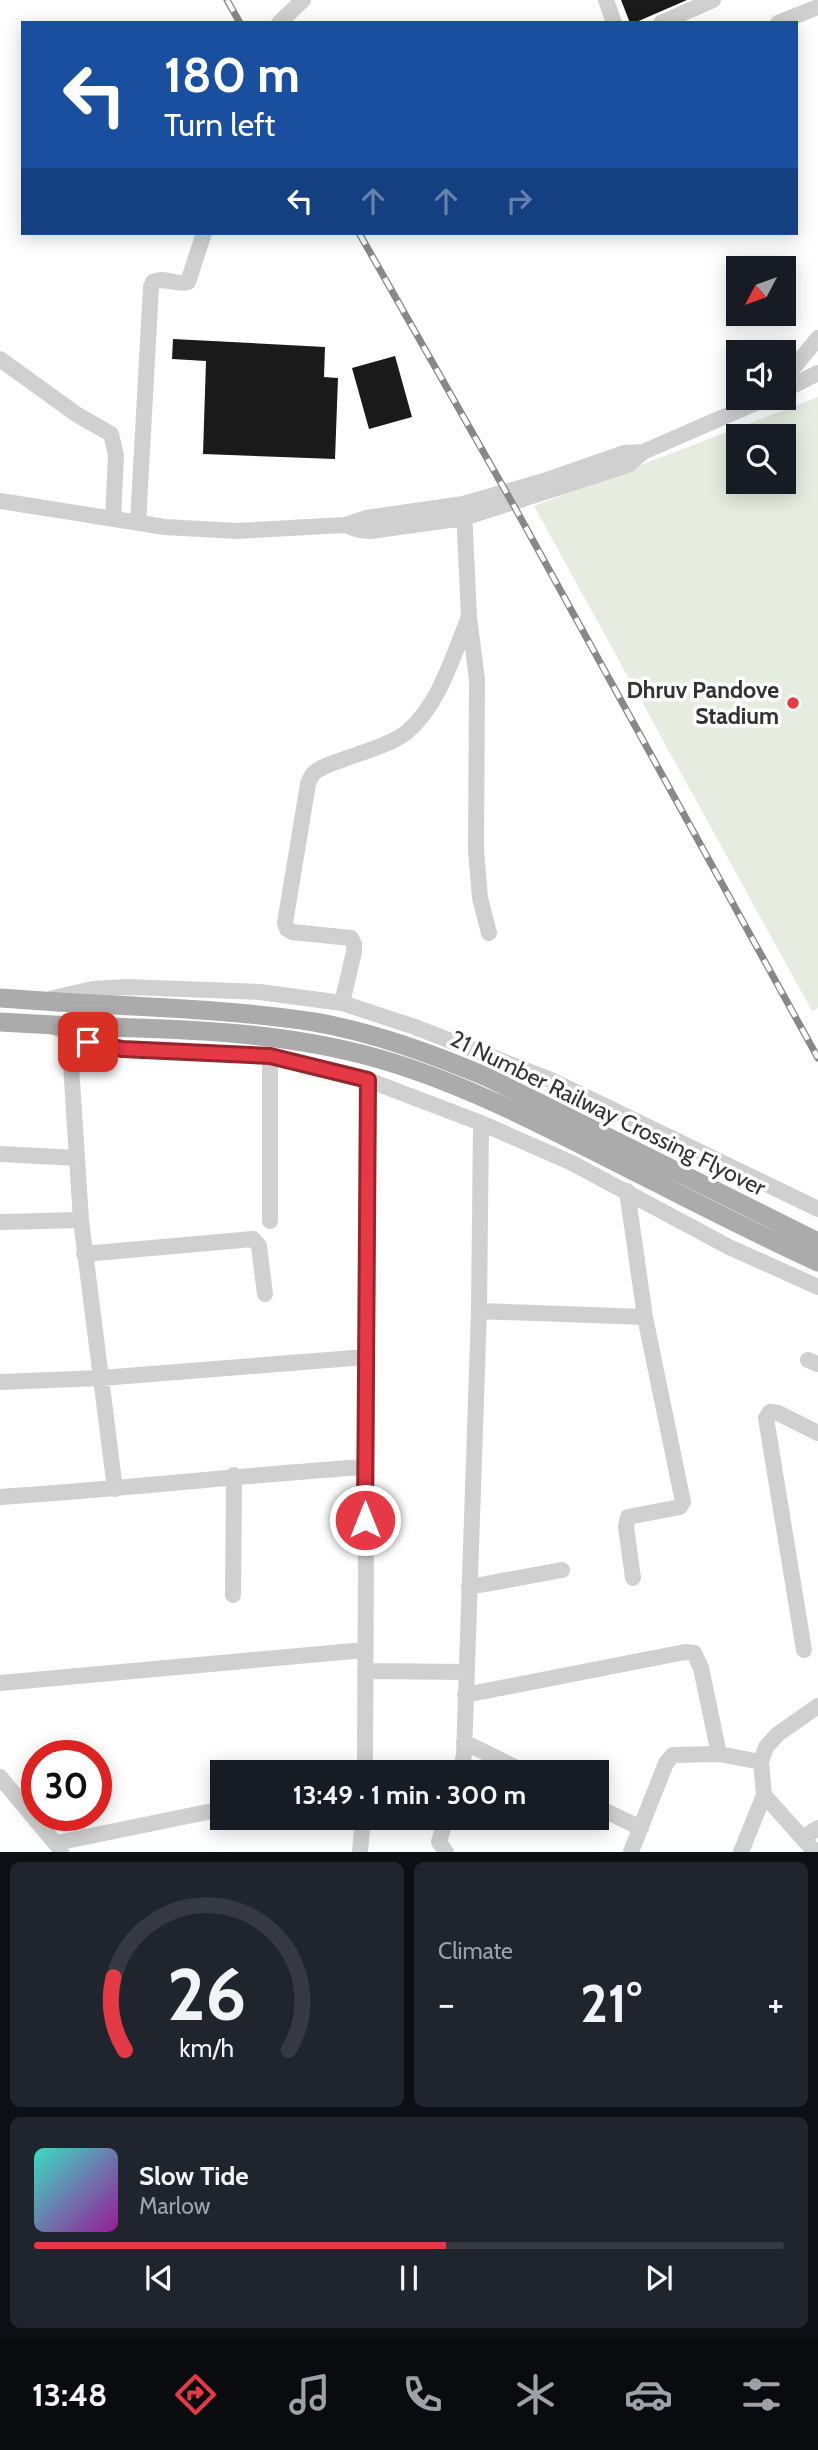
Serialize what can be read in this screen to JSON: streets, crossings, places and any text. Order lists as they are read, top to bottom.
{
  "streets": {
    "main road": ["21 Number Railway Crossing Flyover"]
  },
  "places": ["Dhruv Pandove Stadium"],
  "north": "bottom left",
  "page": {
    "turn": ["180 m", "Turn left"],
    "limit": "30",
    "trip": "13:49 · 1 min · 300 m",
    "tile": "Climate",
    "heat": ["−", "21°", "+"],
    "song": ["Slow Tide", "Marlow"],
    "tabs": "13:48",
    "gauge": ["26", "km/h"]
  }
}
